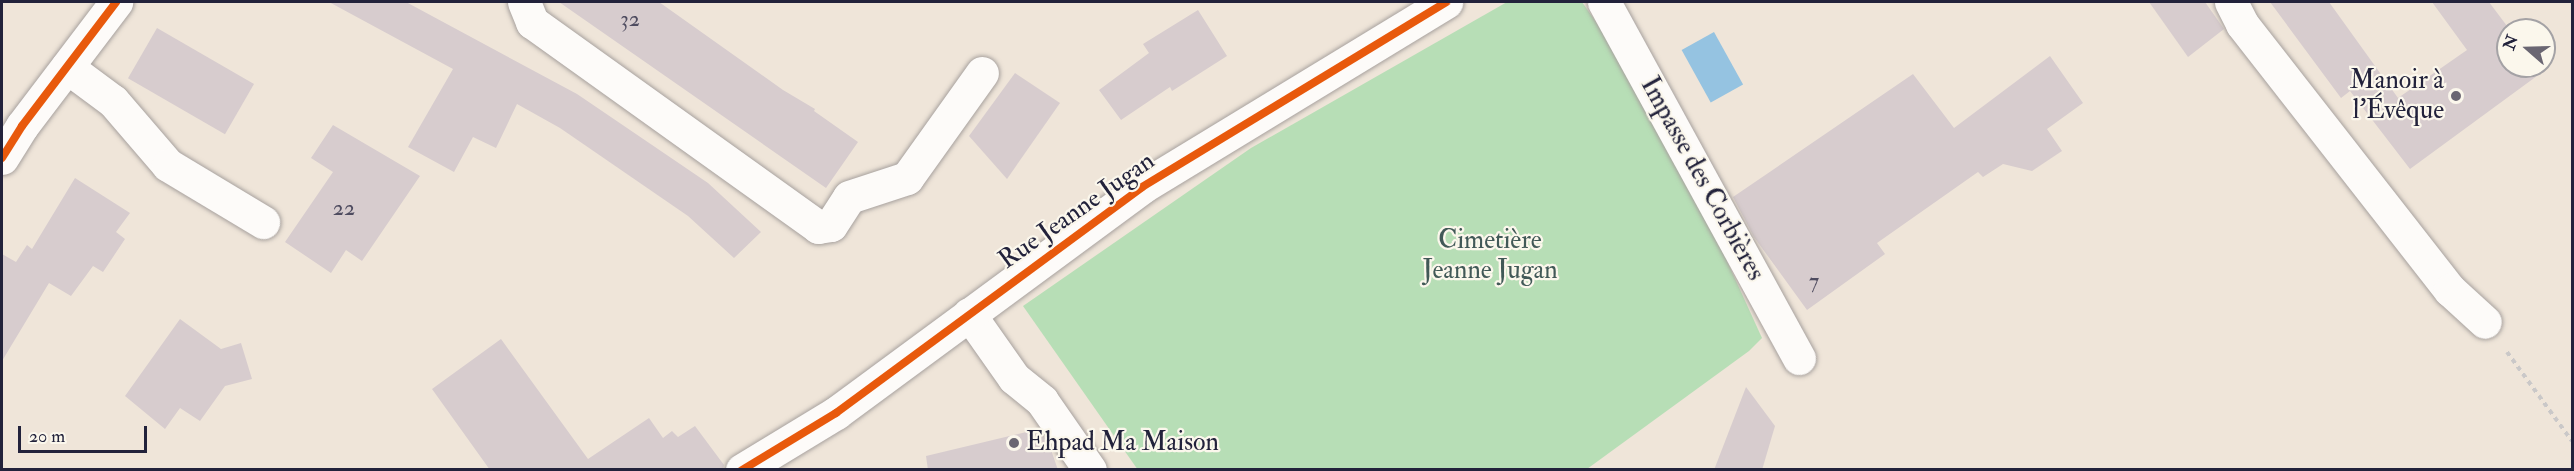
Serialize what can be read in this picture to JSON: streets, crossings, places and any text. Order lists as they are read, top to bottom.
{
  "streets": {
    "street": ["Impasse des Corbières", "Rue Jeanne Jugan"]
  },
  "parks": ["Cimetière Jeanne Jugan"],
  "places": ["Manoir à l'Évêque", "Ehpad Ma Maison"],
  "house_numbers": ["32", "22", "7"],
  "scale_bar": "20 m",
  "north": "left"
}
